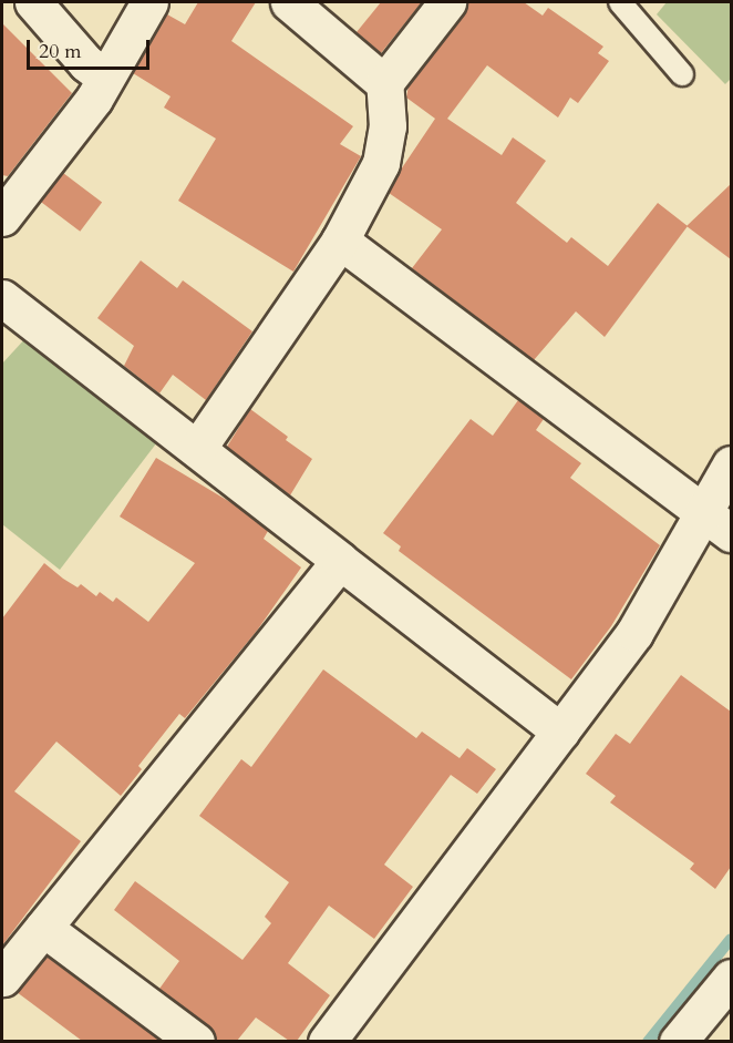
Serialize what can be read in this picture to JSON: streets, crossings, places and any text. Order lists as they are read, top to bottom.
{
  "scale_bar": "20 m"
}
